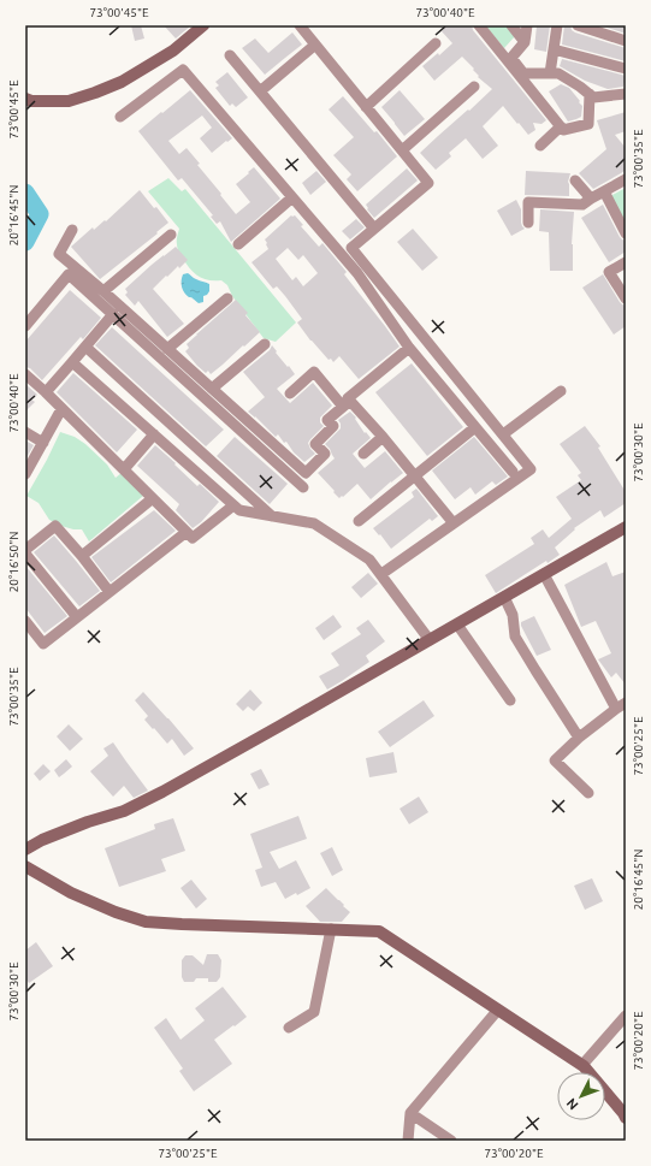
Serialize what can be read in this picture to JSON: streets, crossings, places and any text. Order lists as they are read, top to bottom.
{
  "north": "bottom left",
  "coordinates": [
    "73°00'45\"E",
    "73°00'40\"E",
    "73°00'35\"E",
    "20°16'45\"N",
    "73°00'30\"E",
    "20°16'50\"N",
    "73°00'25\"E",
    "73°00'20\"E"
  ]
}
